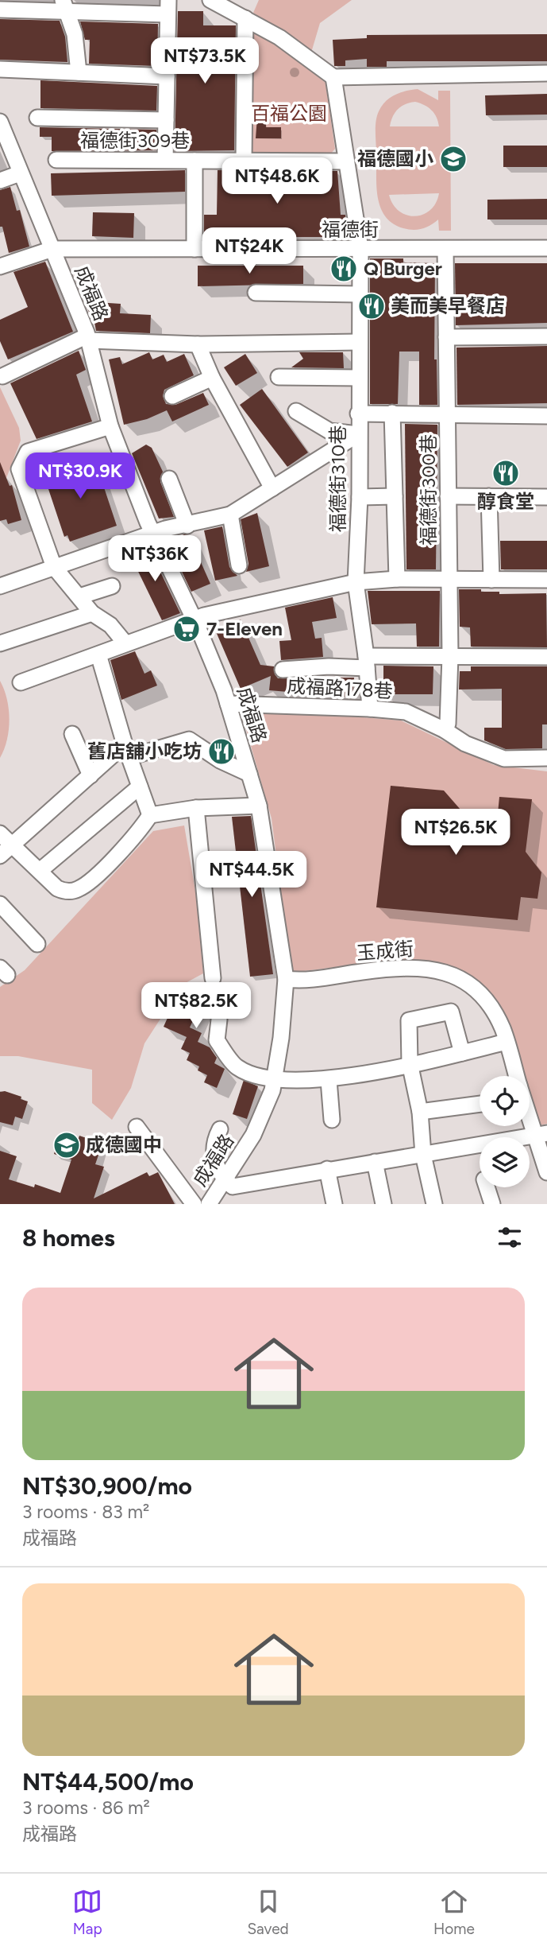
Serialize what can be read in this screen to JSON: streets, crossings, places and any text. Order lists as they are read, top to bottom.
{
  "streets": {
    "street": [
      "福德街309巷",
      "福德街",
      "成福路",
      "福德街310巷",
      "福德街300巷",
      "成福路178巷",
      "玉成街"
    ]
  },
  "crossings": [
    ["福德街", "成福路"],
    ["福德街", "福德街310巷"],
    ["福德街", "福德街300巷"],
    ["成福路", "成福路178巷"],
    ["成福路", "玉成街"],
    ["福德街310巷", "成福路178巷"],
    ["福德街300巷", "成福路178巷"]
  ],
  "parks": ["百福公園"],
  "places": {
    "school or university": ["福德國小", "成德國中"],
    "restaurant": [
      "Q Burger",
      "美而美早餐店",
      "醇食堂",
      "舊店舖小吃坊"
    ],
    "supermarket": ["7-Eleven"]
  },
  "page": {
    "price": [
      "NT$73.5K",
      "NT$48.6K",
      "NT$24K",
      "NT$30.9K",
      "NT$36K",
      "NT$26.5K",
      "NT$44.5K",
      "NT$82.5K"
    ],
    "heading": "8 homes",
    "list": [
      {
        "name": "NT$30,900/mo",
        "note": "3 rooms · 83 m² · 成福路"
      },
      {
        "name": "NT$44,500/mo",
        "note": "3 rooms · 86 m² · 成福路"
      }
    ],
    "tabs": ["Map", "Saved", "Home"]
  }
}
